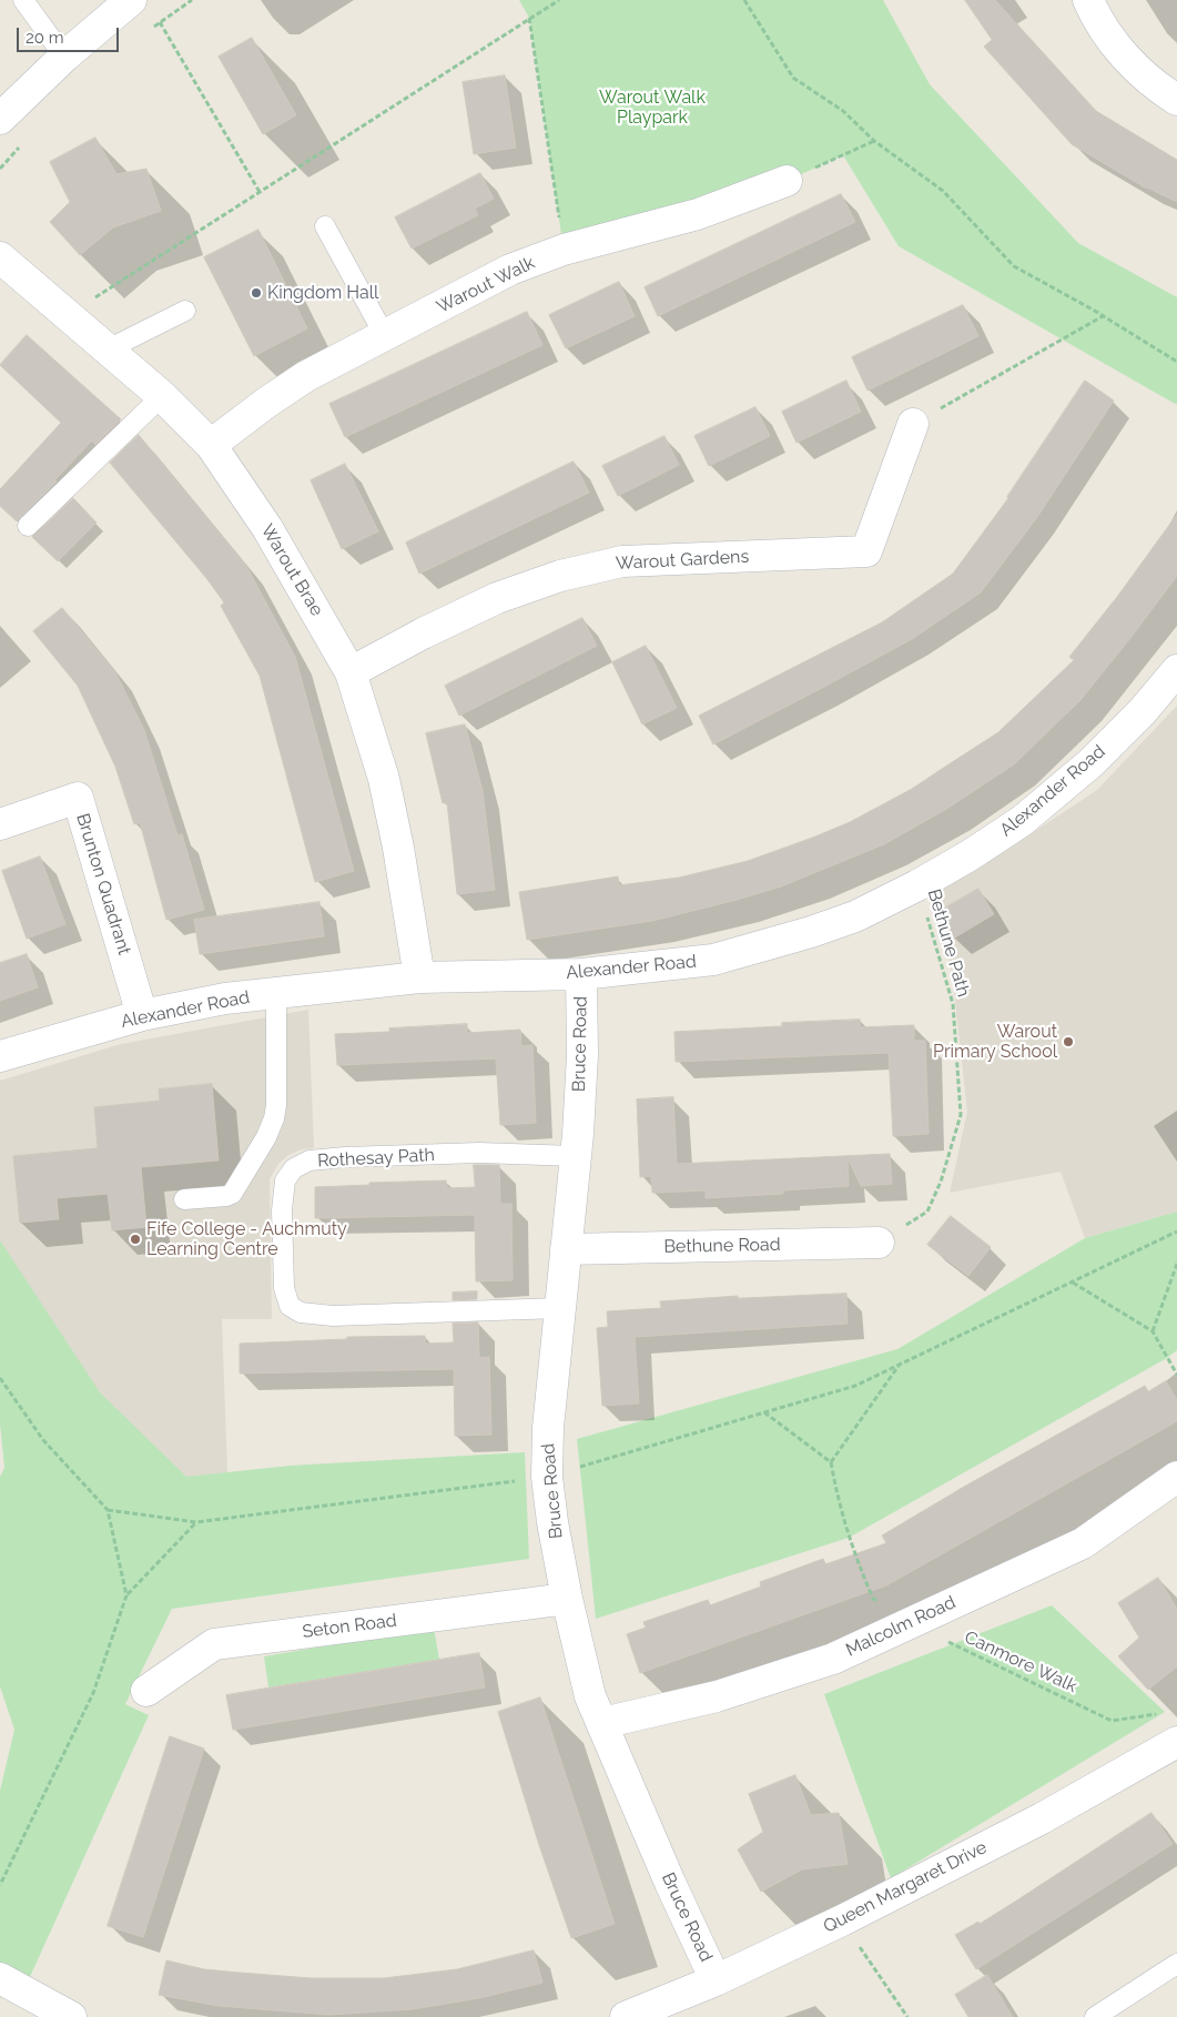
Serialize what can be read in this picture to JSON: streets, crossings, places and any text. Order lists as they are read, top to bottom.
{
  "streets": {
    "street": [
      "Warout Walk",
      "Warout Gardens",
      "Warout Brae",
      "Alexander Road",
      "Brunton Quadrant",
      "Bruce Road",
      "Bethune Road",
      "Seton Road",
      "Malcolm Road",
      "Queen Margaret Drive"
    ],
    "lane": ["Rothesay Path"],
    "path": ["Bethune Path", "Canmore Walk"]
  },
  "crossings": [
    ["Warout Walk", "Warout Brae"],
    ["Warout Gardens", "Warout Brae"],
    ["Warout Brae", "Alexander Road"],
    ["Alexander Road", "Brunton Quadrant"],
    ["Alexander Road", "Bethune Path"],
    ["Alexander Road", "Bruce Road"],
    ["Bethune Path", "Bethune Road"],
    ["Bruce Road", "Rothesay Path"],
    ["Bruce Road", "Bethune Road"],
    ["Bruce Road", "Seton Road"],
    ["Bruce Road", "Malcolm Road"],
    ["Bruce Road", "Queen Margaret Drive"],
    ["Malcolm Road", "Canmore Walk"]
  ],
  "parks": ["Warout Walk Playpark"],
  "places": ["Kingdom Hall", "Warout Primary School", "Fife College - Auchmuty Learning Centre"],
  "scale_bar": "20 m"
}
